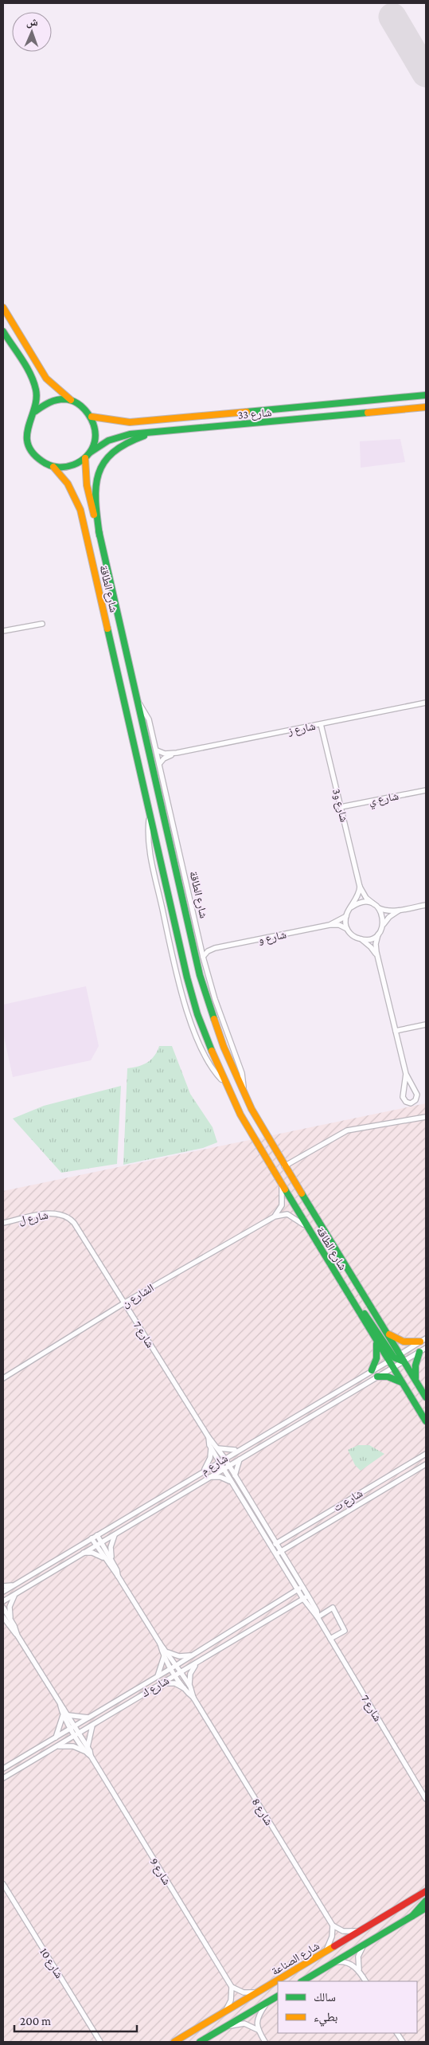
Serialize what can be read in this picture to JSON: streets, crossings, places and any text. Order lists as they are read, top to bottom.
{
  "streets": {
    "main road": ["شارع 33", "شارع الطاقة", "شارع الصناعة"],
    "street": [
      "شارع ز",
      "شارع ي",
      "شارع و3",
      "شارع و",
      "شارع ل",
      "الشارع ن",
      "شارع 7",
      "شارع م",
      "شارع ت",
      "شارع ك",
      "شارع 8",
      "شارع 9",
      "شارع 10"
    ]
  },
  "crossings": [
    ["شارع 33", "شارع الطاقة"],
    ["شارع الطاقة", "شارع ز"],
    ["شارع الطاقة", "شارع و"],
    ["شارع الطاقة", "الشارع ن"],
    ["شارع الطاقة", "شارع م"],
    ["شارع ز", "شارع و3"],
    ["شارع ي", "شارع و3"],
    ["شارع و3", "شارع و"],
    ["شارع ل", "شارع 7"],
    ["الشارع ن", "شارع 7"],
    ["شارع 7", "شارع م"],
    ["شارع 7", "شارع ت"],
    ["شارع 7", "شارع ك"],
    ["شارع م", "شارع 8"],
    ["شارع م", "شارع 9"],
    ["شارع ك", "شارع 8"],
    ["شارع ك", "شارع 9"]
  ],
  "legend": ["سالك", "بطيء"],
  "scale_bar": "200 m",
  "north": "top"
}
